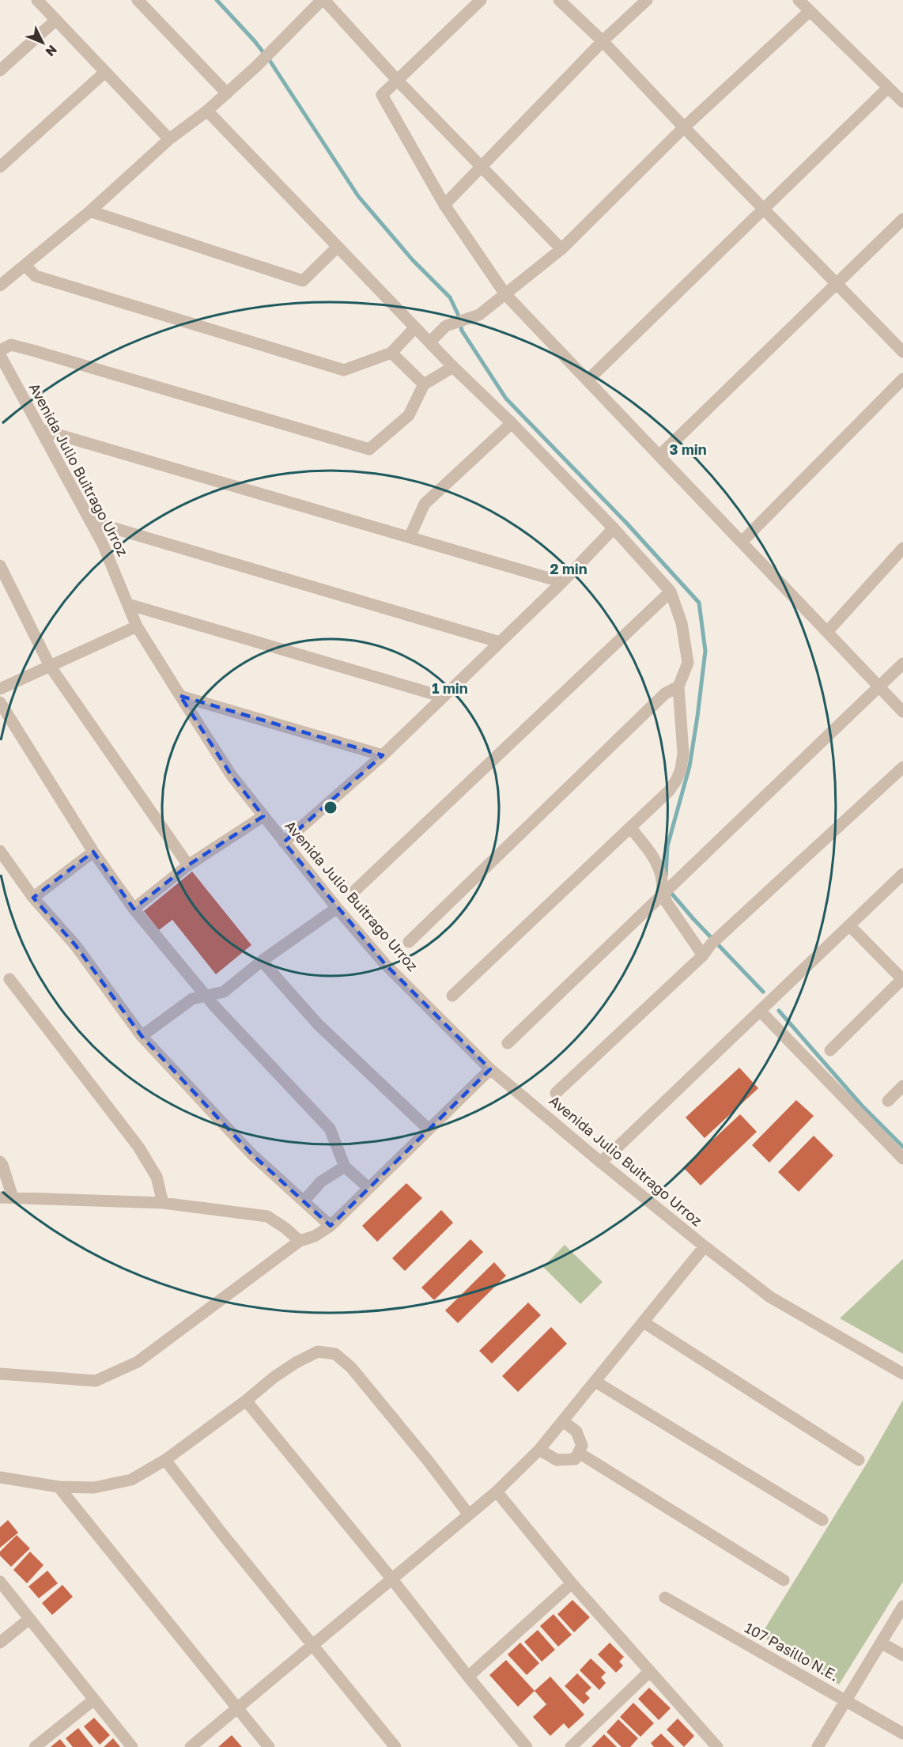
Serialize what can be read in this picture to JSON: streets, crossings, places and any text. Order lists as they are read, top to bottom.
{
  "streets": {
    "street": ["Avenida Julio Buitrago Urroz", "107 Pasillo N.E."]
  },
  "north": "bottom right",
  "rings": ["3 min", "2 min", "1 min"]
}
